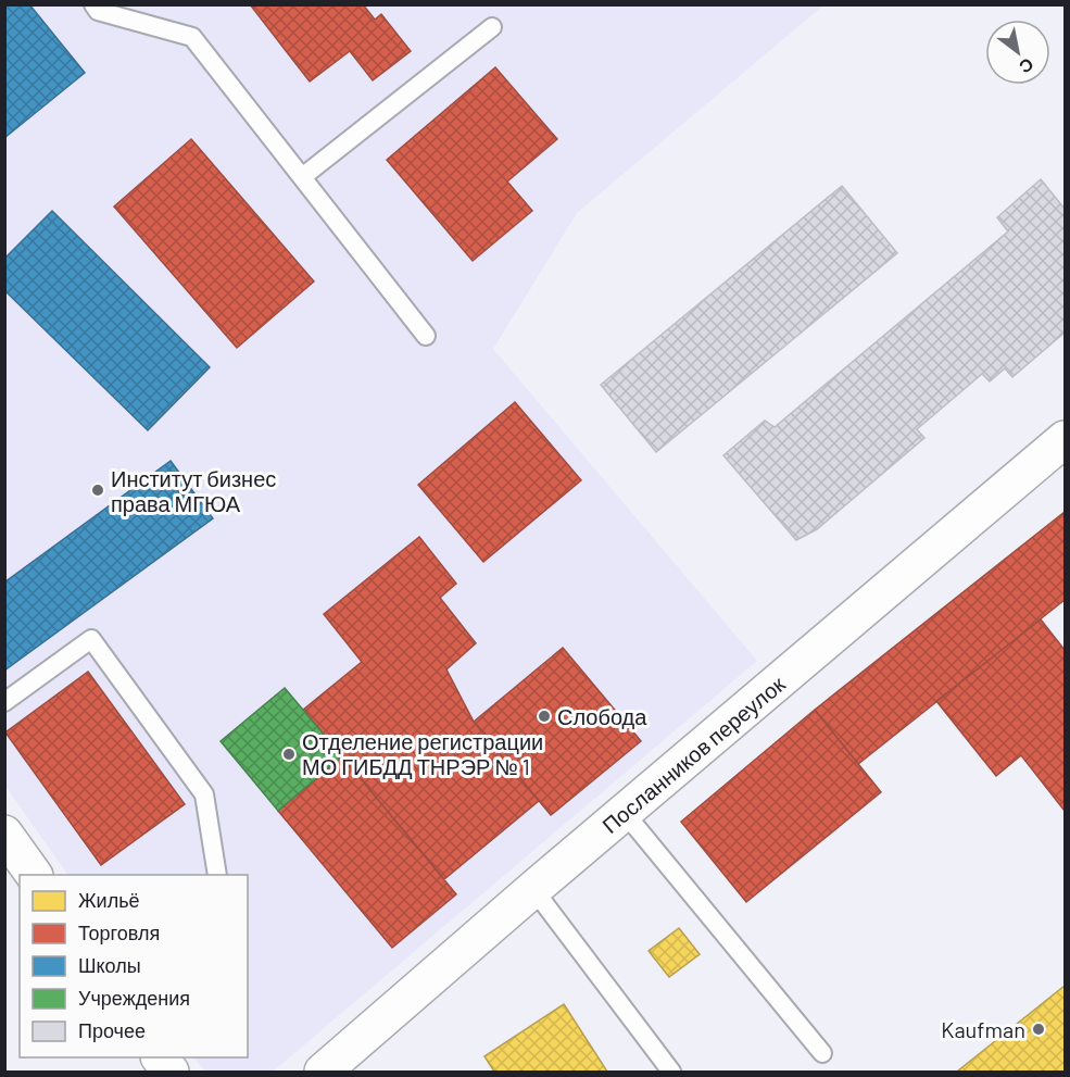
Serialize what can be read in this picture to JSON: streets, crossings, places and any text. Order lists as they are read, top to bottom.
{
  "streets": {
    "street": ["Посланников переулок"]
  },
  "places": [
    "Институт бизнес права МГЮА",
    "Слобода",
    "Отделение регистрации МО ГИБДД ТНРЭР № 1",
    "Kaufman"
  ],
  "legend": [
    "Жильё",
    "Торговля",
    "Школы",
    "Учреждения",
    "Прочее"
  ],
  "north": "bottom right"
}
